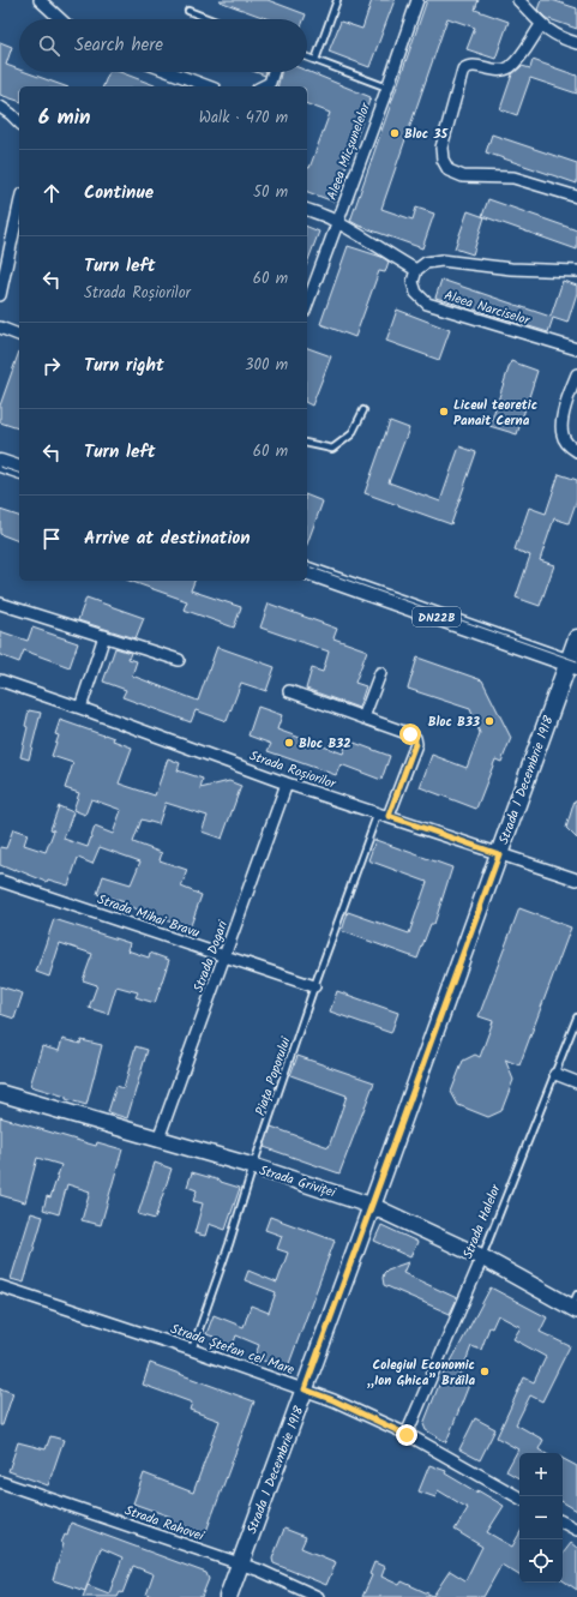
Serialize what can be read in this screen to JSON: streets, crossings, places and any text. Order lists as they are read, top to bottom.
{
  "streets": {
    "main road": ["DN22B", "Strada 1 Decembrie 1918", "Strada Griviței"],
    "street": [
      "Aleea Micșunelelor",
      "Aleea Narciselor",
      "Strada Roșiorilor",
      "Strada Mihai Bravu",
      "Strada Dogari",
      "Strada Halelor",
      "Strada Ștefan cel Mare",
      "Strada Rahovei"
    ],
    "lane": ["Piața Poporului"]
  },
  "crossings": [
    ["DN22B", "Strada 1 Decembrie 1918"],
    ["Strada Roșiorilor", "Strada 1 Decembrie 1918"],
    ["Strada Roșiorilor", "Strada Dogari"],
    ["Strada Roșiorilor", "Piața Poporului"],
    ["Strada 1 Decembrie 1918", "Strada Griviței"],
    ["Strada 1 Decembrie 1918", "Strada Ștefan cel Mare"],
    ["Strada 1 Decembrie 1918", "Strada Rahovei"],
    ["Strada Mihai Bravu", "Strada Dogari"],
    ["Strada Mihai Bravu", "Piața Poporului"],
    ["Strada Dogari", "Strada Griviței"],
    ["Piața Poporului", "Strada Griviței"],
    ["Piața Poporului", "Strada Ștefan cel Mare"],
    ["Strada Griviței", "Strada Halelor"],
    ["Strada Halelor", "Strada Ștefan cel Mare"]
  ],
  "places": [
    "Bloc 35",
    "Liceul teoretic Panait Cerna",
    "Bloc B33",
    "Bloc B32",
    "Colegiul Economic „Ion Ghica” Brăila"
  ],
  "page": {
    "search": "Search here",
    "heading": ["6 min", "Walk · 470 m"],
    "list": [
      ["Continue", "50 m"],
      ["Turn left", "Strada Roșiorilor", "60 m"],
      ["Turn right", "300 m"],
      ["Turn left", "60 m"],
      "Arrive at destination"
    ],
    "map_buttons": ["+", "−"]
  }
}
